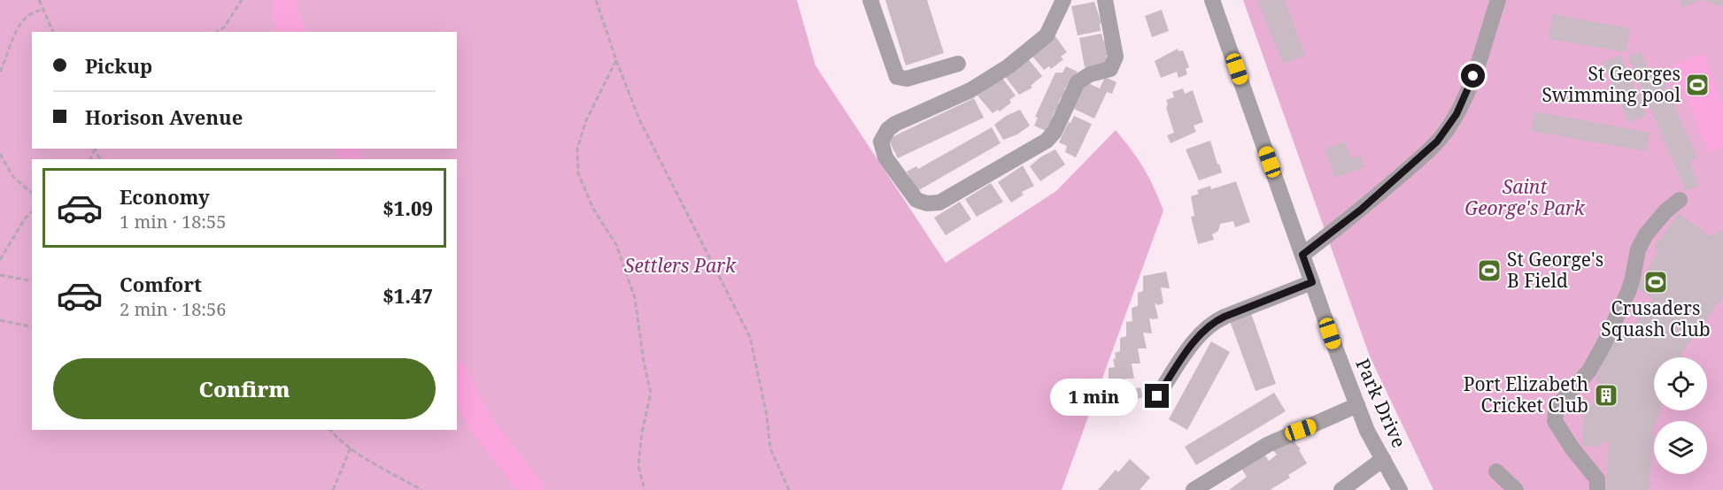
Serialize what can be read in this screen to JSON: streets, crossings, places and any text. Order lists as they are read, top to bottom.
{
  "streets": {
    "street": ["Park Drive"]
  },
  "parks": ["Saint George's Park", "Settlers Park"],
  "places": {
    "sports": ["St Georges Swimming pool", "St George's B Field", "Crusaders Squash Club"],
    "building": ["Port Elizabeth Cricket Club"]
  },
  "page": {
    "banner": ["Pickup", "Horison Avenue"],
    "list": [
      {
        "name": "Economy",
        "note": "1 min · 18:55",
        "value": "$1.09"
      },
      {
        "name": "Comfort",
        "note": "2 min · 18:56",
        "value": "$1.47"
      }
    ],
    "buttons": "Confirm",
    "bubble": "1 min"
  }
}
